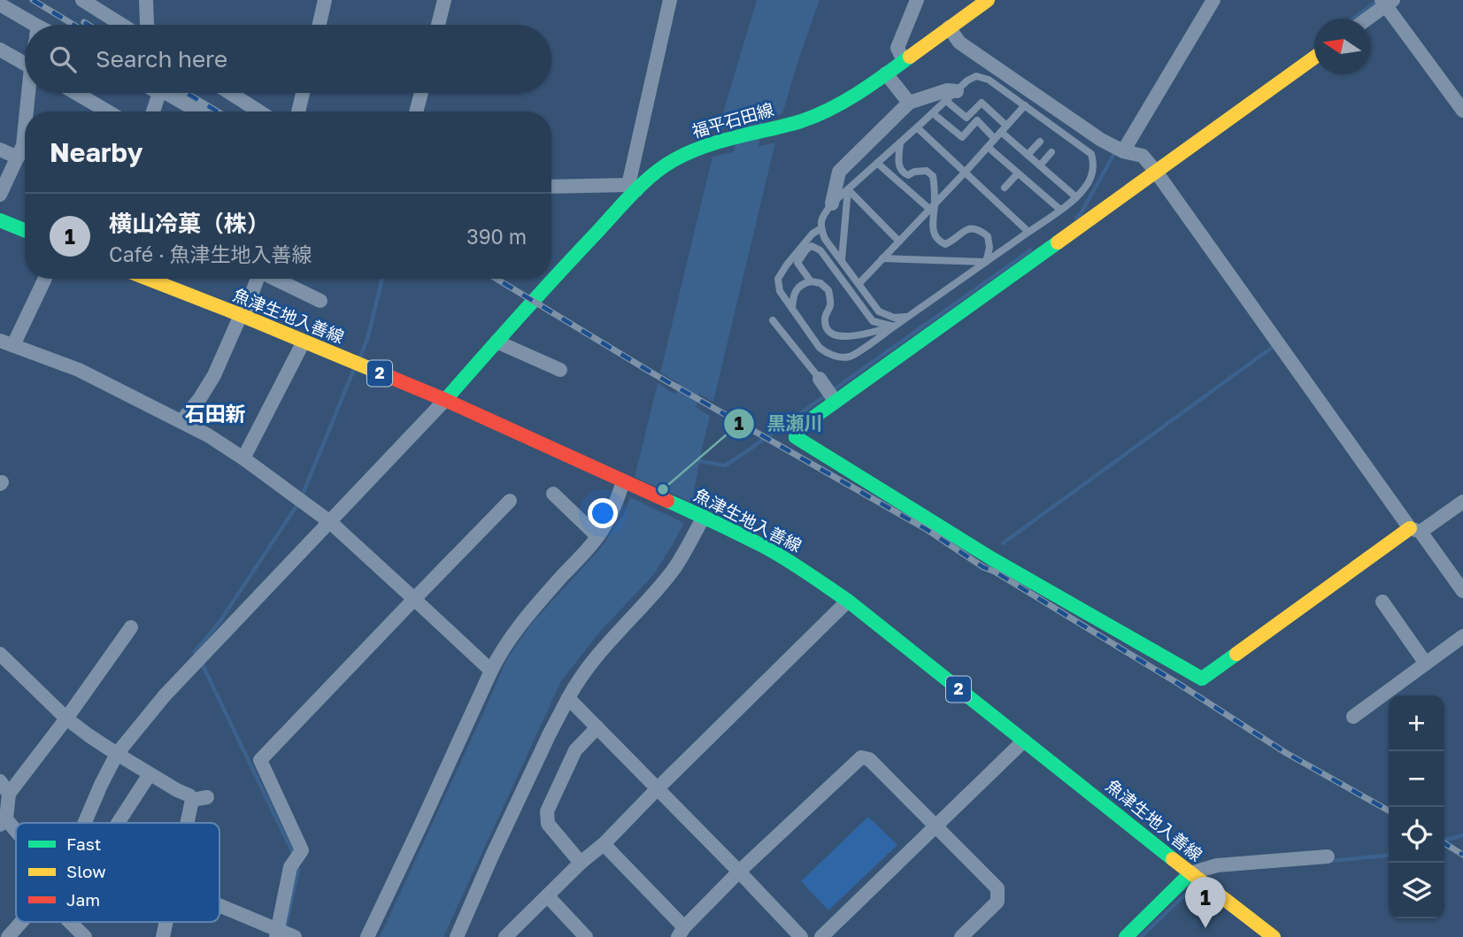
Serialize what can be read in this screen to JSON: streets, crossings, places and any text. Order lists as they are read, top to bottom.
{
  "streets": {
    "main road": ["福平石田線", "魚津生地入善線", "2"]
  },
  "crossings": [
    ["福平石田線", "魚津生地入善線"]
  ],
  "districts": ["石田新"],
  "places": ["黒瀬川"],
  "legend": ["Fast", "Slow", "Jam"],
  "north": "left",
  "page": {
    "search": "Search here",
    "heading": "Nearby",
    "list": [
      {
        "mark": "1",
        "name": "横山冷菓（株）",
        "note": "Café · 魚津生地入善線",
        "value": "390 m"
      }
    ],
    "map_buttons": ["+", "−"],
    "pins": "1"
  }
}
